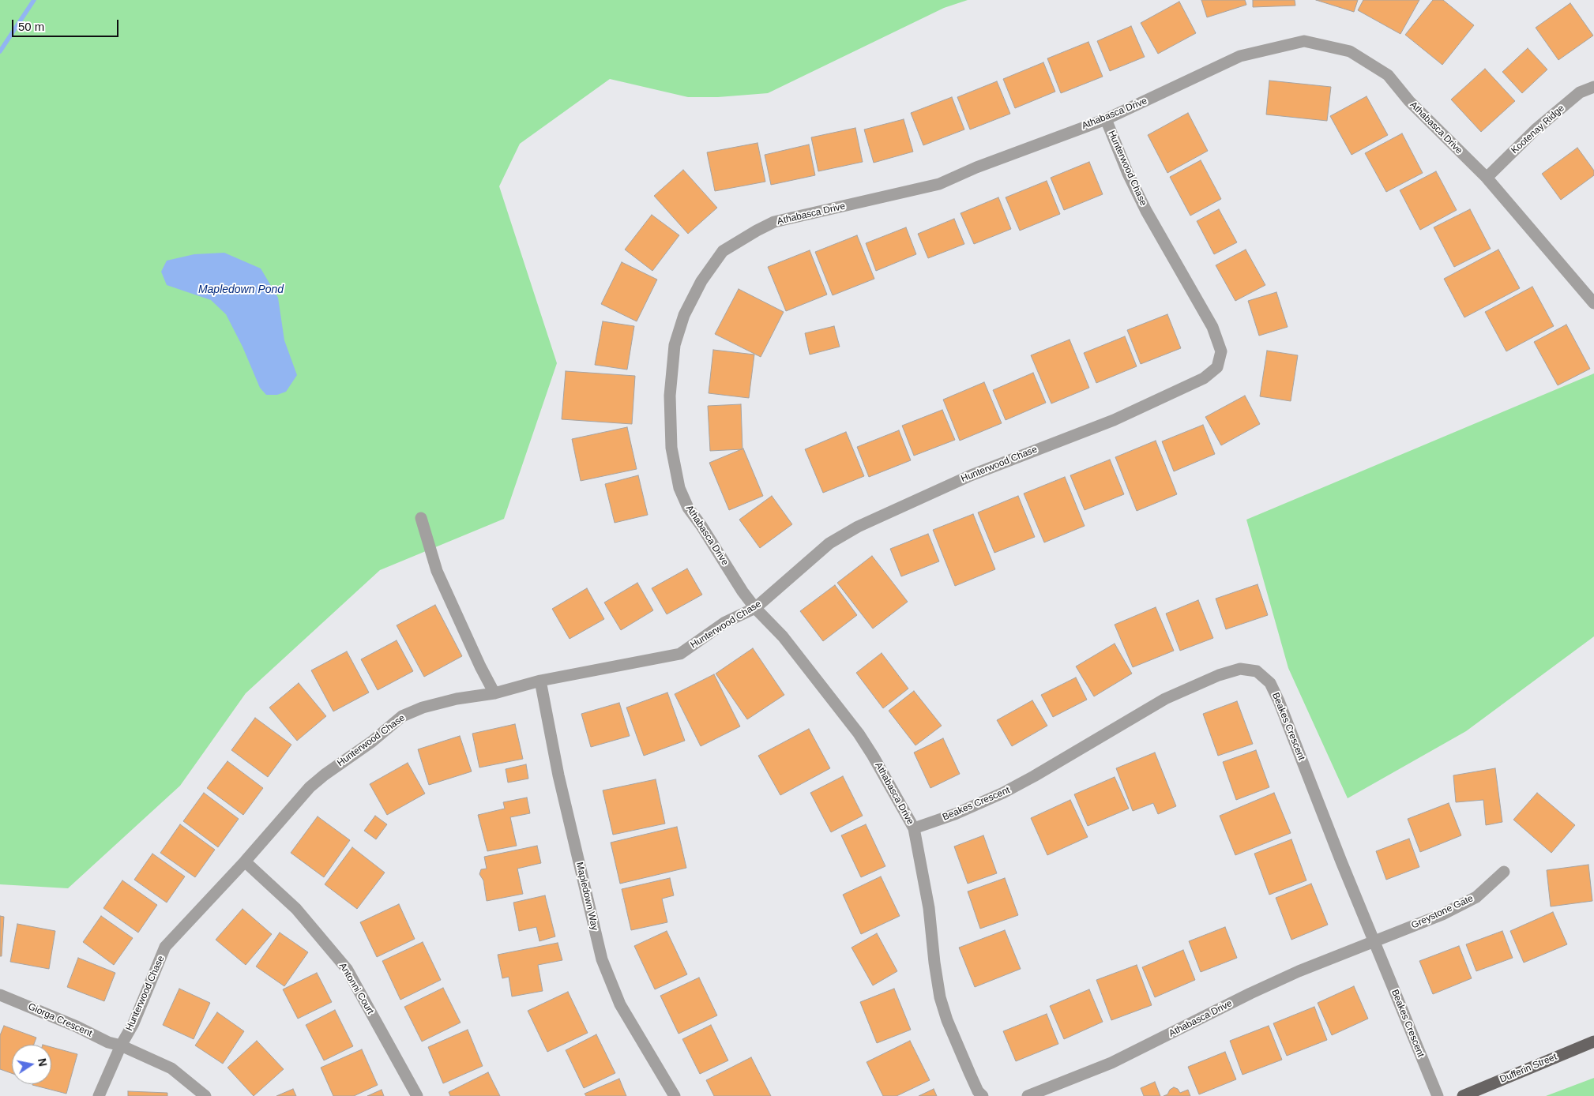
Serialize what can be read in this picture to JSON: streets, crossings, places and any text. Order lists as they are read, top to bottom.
{
  "streets": {
    "main road": ["Dufferin Street"],
    "street": [
      "Athabasca Drive",
      "Kootenay Ridge",
      "Hunterwood Chase",
      "Beakes Crescent",
      "Mapledown Way",
      "Greystone Gate",
      "Antonni Court",
      "Giorga Crescent"
    ]
  },
  "crossings": [
    ["Athabasca Drive", "Kootenay Ridge"],
    ["Athabasca Drive", "Hunterwood Chase"],
    ["Athabasca Drive", "Beakes Crescent"],
    ["Athabasca Drive", "Greystone Gate"],
    ["Hunterwood Chase", "Mapledown Way"],
    ["Hunterwood Chase", "Antonni Court"],
    ["Hunterwood Chase", "Giorga Crescent"],
    ["Beakes Crescent", "Greystone Gate"]
  ],
  "water": ["Mapledown Pond"],
  "scale_bar": "50 m",
  "north": "right"
}
